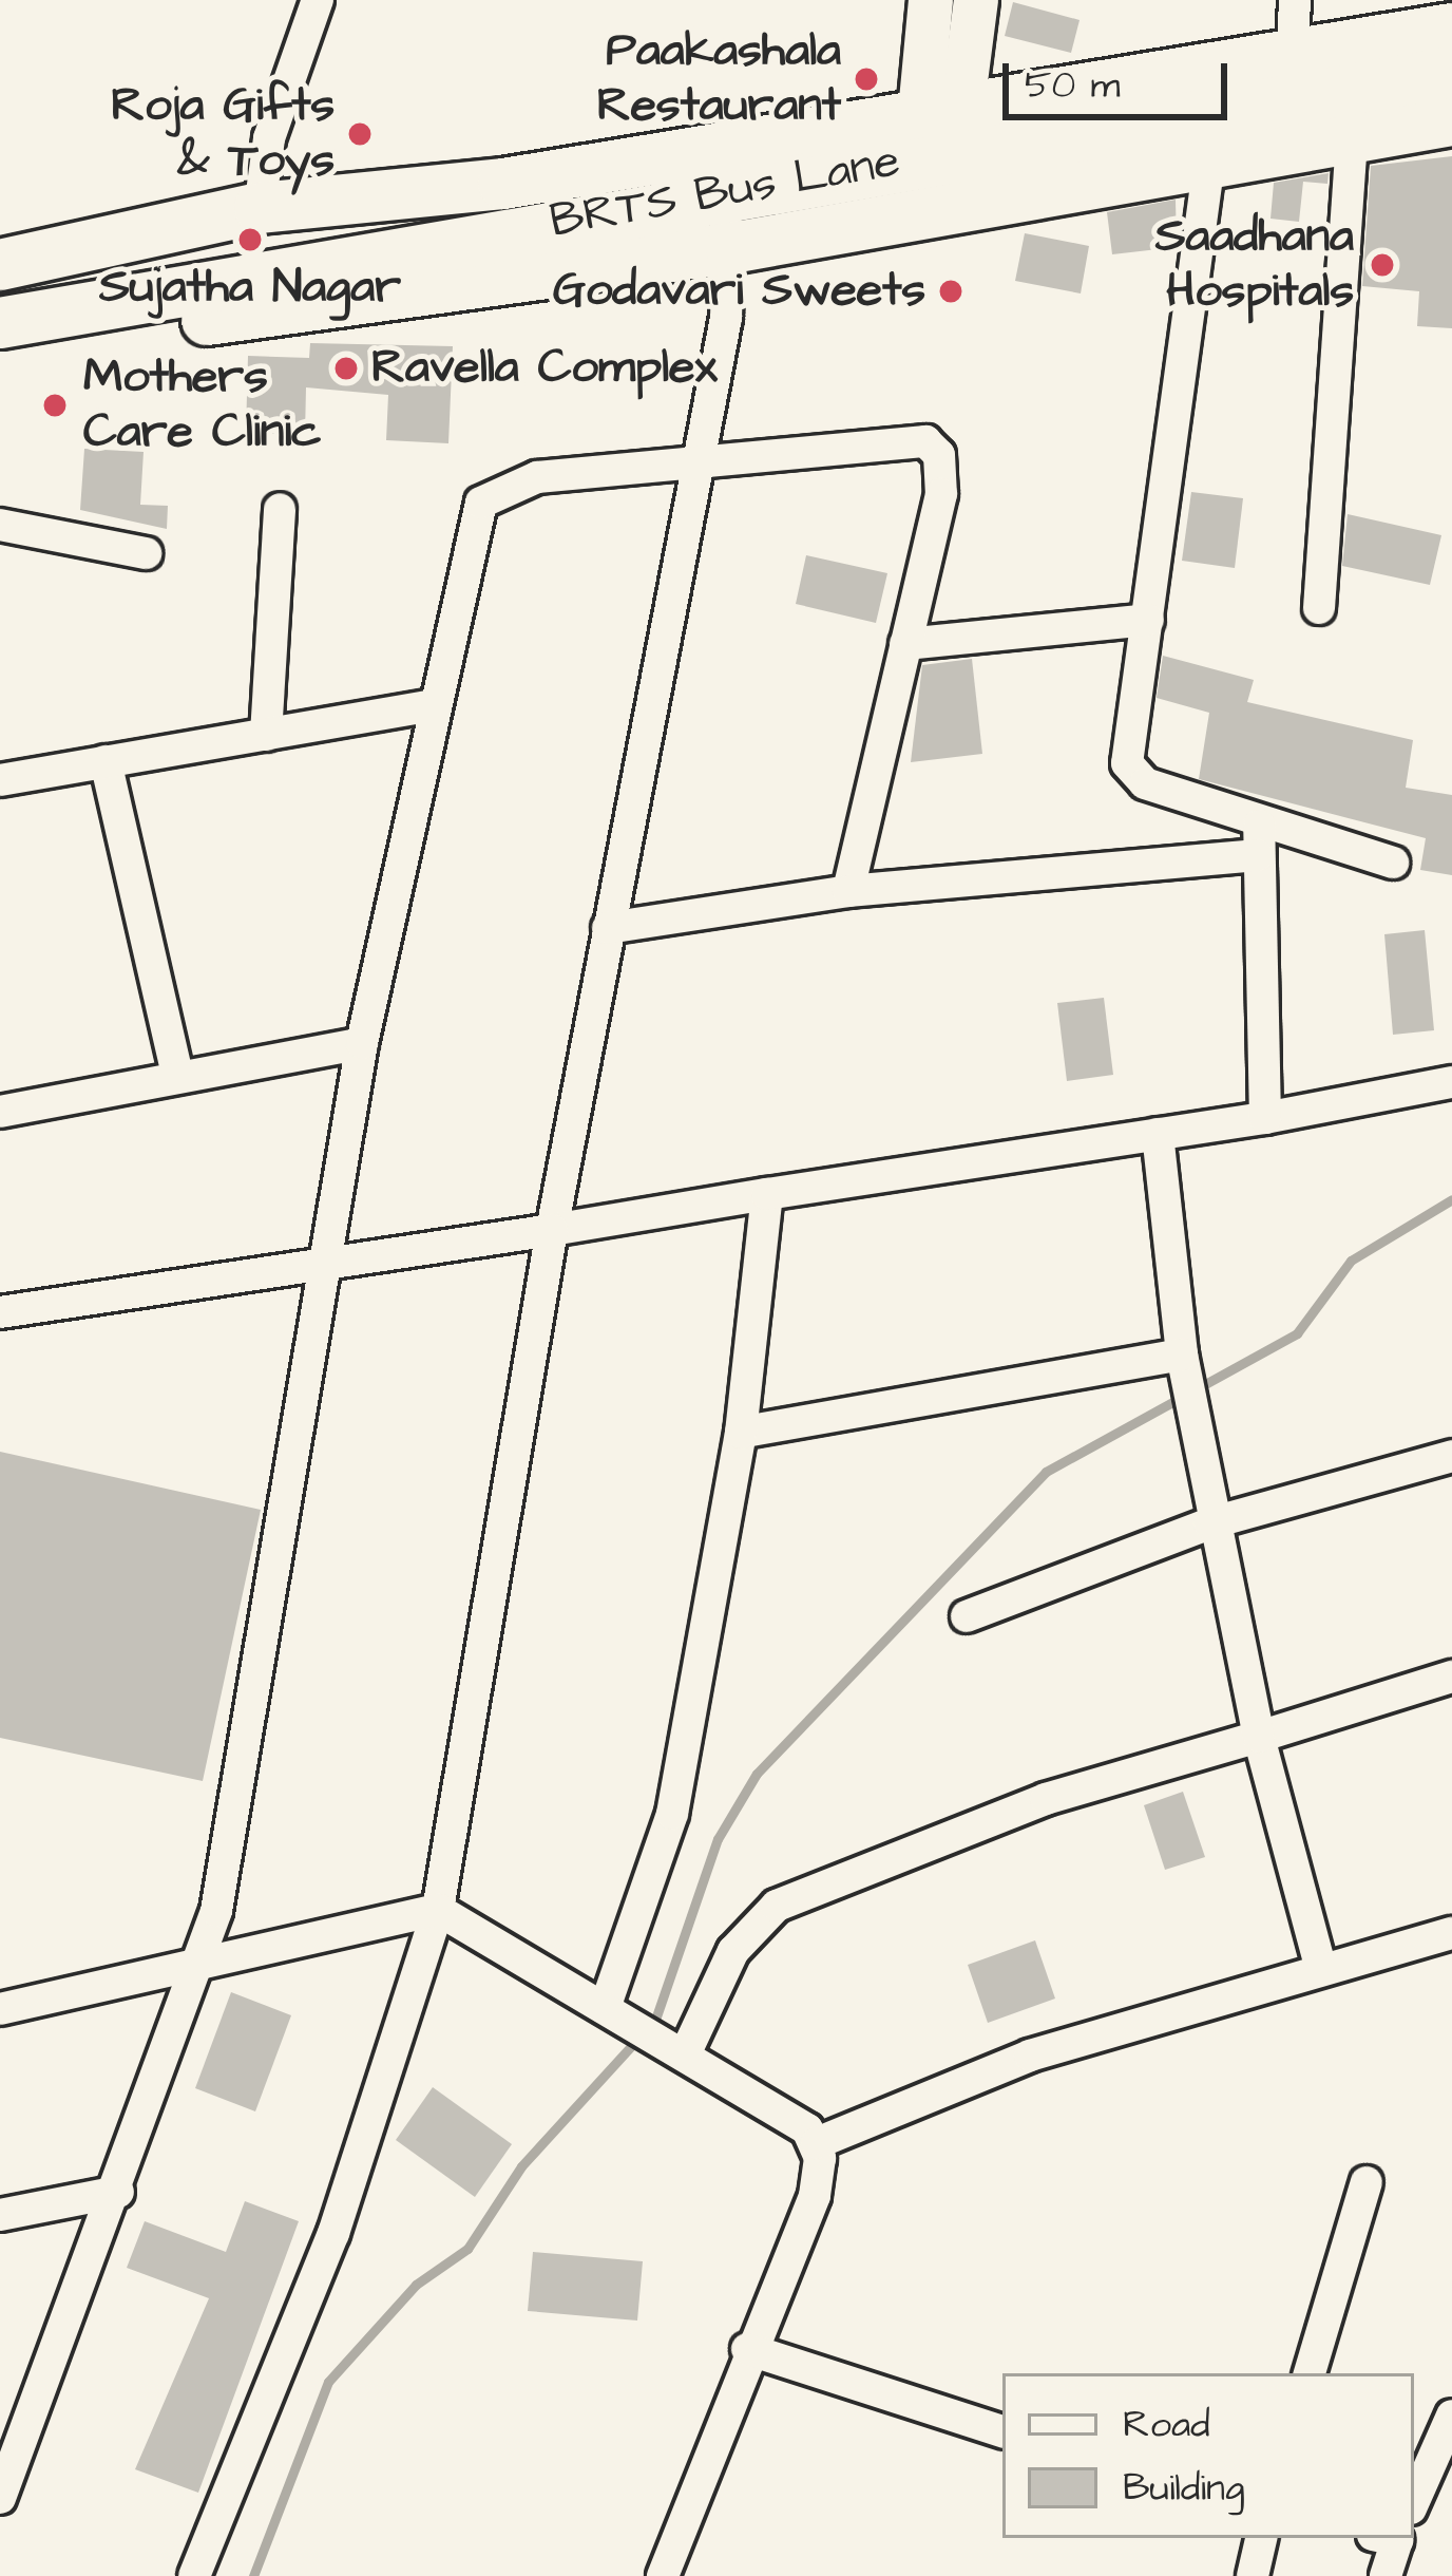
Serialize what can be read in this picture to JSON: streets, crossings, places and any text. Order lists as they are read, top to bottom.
{
  "streets": {
    "main road": ["BRTS Bus Lane"]
  },
  "places": [
    "Paakashala Restaurant",
    "Roja Gifts & Toys",
    "Sujatha Nagar",
    "Saadhana Hospitals",
    "Godavari Sweets",
    "Ravella Complex",
    "Mothers Care Clinic"
  ],
  "legend": ["Road", "Building"],
  "scale_bar": "50 m"
}
